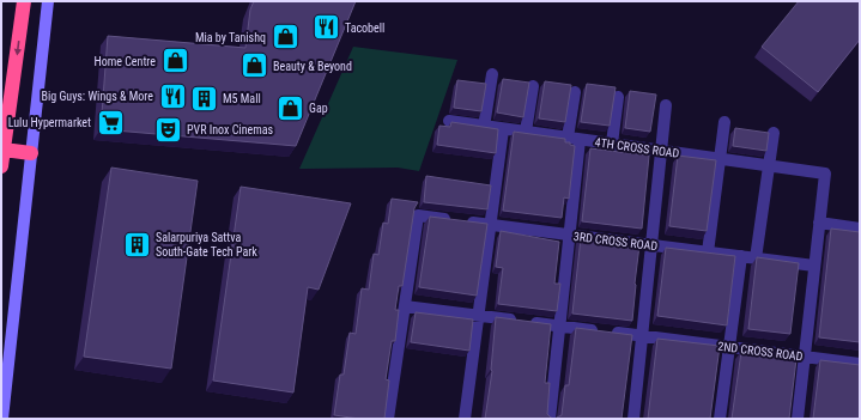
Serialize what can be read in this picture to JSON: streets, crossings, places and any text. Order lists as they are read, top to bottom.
{
  "streets": {
    "street": ["4TH CROSS ROAD", "3RD CROSS ROAD", "2ND CROSS ROAD"]
  },
  "crossings": [
    ["3RD CROSS ROAD", "2ND CROSS ROAD"]
  ],
  "places": {
    "restaurant": ["Tacobell", "Big Guys: Wings & More"],
    "shop": [
      "Mia by Tanishq",
      "Home Centre",
      "Beauty & Beyond",
      "Gap"
    ],
    "building": ["M5 Mall", "Salarpuriya Sattva South-Gate Tech Park"],
    "supermarket": ["Lulu Hypermarket"],
    "theatre": ["PVR Inox Cinemas"]
  }
}
